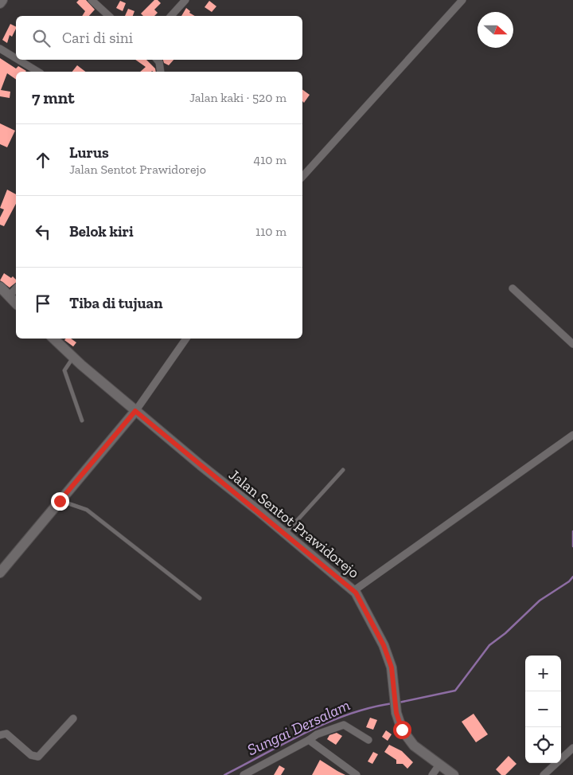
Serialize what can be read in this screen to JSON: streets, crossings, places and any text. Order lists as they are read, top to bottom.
{
  "streets": {
    "main road": ["Jalan Sentot Prawidorejo"]
  },
  "water": ["Sungai Dersalam"],
  "north": "right",
  "page": {
    "search": "Cari di sini",
    "heading": ["7 mnt", "Jalan kaki · 520 m"],
    "list": [
      ["Lurus", "Jalan Sentot Prawidorejo", "410 m"],
      ["Belok kiri", "110 m"],
      "Tiba di tujuan"
    ],
    "map_buttons": ["+", "−"]
  }
}
